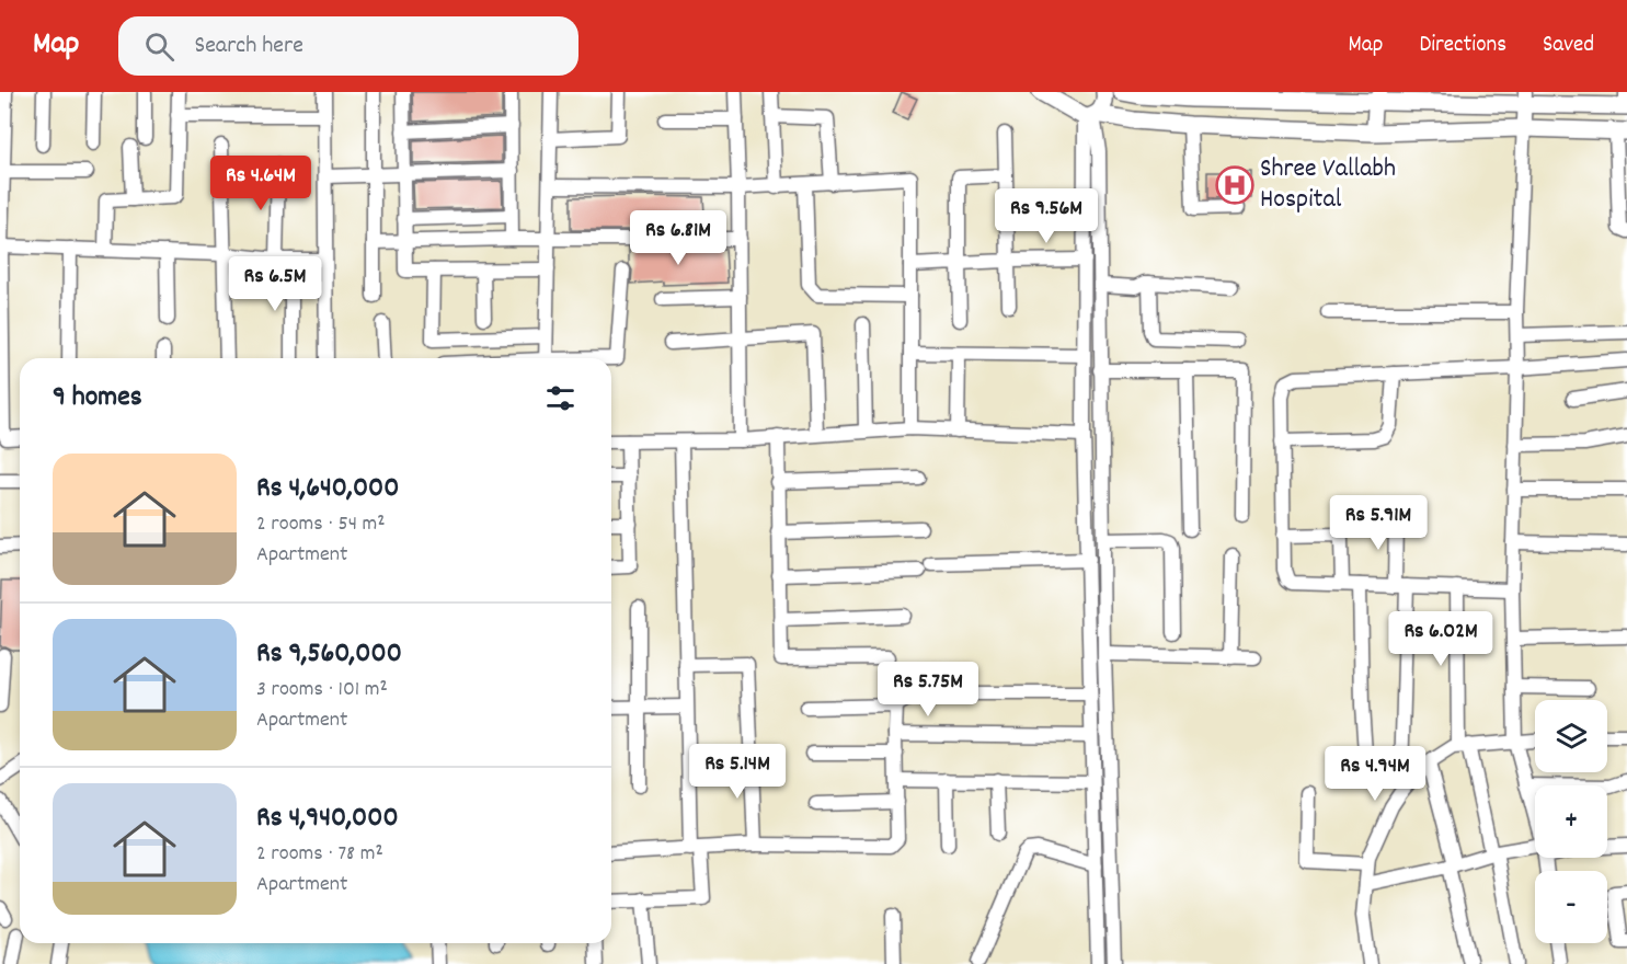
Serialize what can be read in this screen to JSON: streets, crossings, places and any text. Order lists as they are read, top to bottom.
{
  "places": {
    "hospital": ["Shree Vallabh Hospital"]
  },
  "page": {
    "header": "Map",
    "search": "Search here",
    "nav": ["Map", "Directions", "Saved"],
    "price": [
      "Rs 4.64M",
      "Rs 9.56M",
      "Rs 6.81M",
      "Rs 6.5M",
      "Rs 5.91M",
      "Rs 6.02M",
      "Rs 5.75M",
      "Rs 5.14M",
      "Rs 4.94M"
    ],
    "heading": "9 homes",
    "list": [
      {
        "name": "Rs 4,640,000",
        "note": "2 rooms · 54 m² · Apartment"
      },
      {
        "name": "Rs 9,560,000",
        "note": "3 rooms · 101 m² · Apartment"
      },
      {
        "name": "Rs 4,940,000",
        "note": "2 rooms · 78 m² · Apartment"
      }
    ],
    "map_buttons": ["+", "−"]
  }
}
